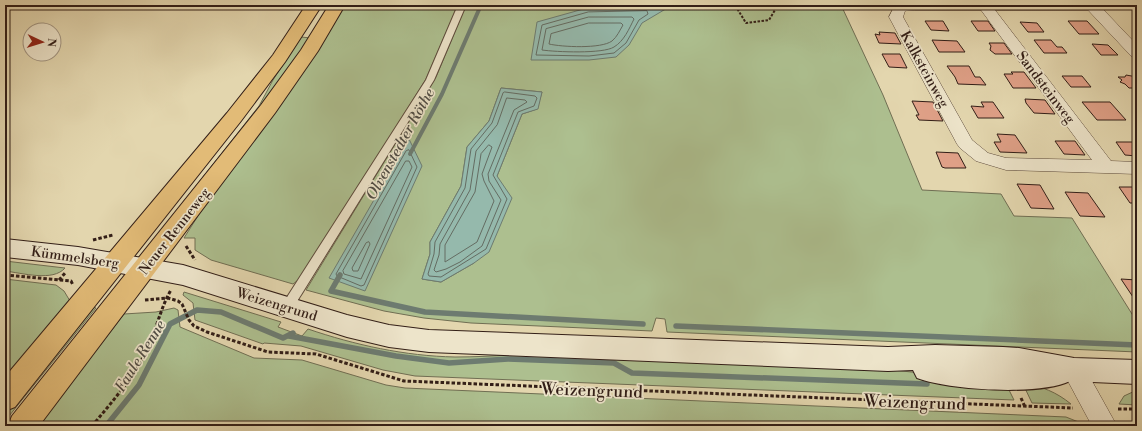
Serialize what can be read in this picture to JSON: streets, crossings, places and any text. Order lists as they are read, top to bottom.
{
  "streets": {
    "main road": ["Neuer Renneweg", "Kümmelsberg", "Weizengrund"],
    "street": ["Kalksteinweg", "Sandsteinweg"]
  },
  "crossings": [
    ["Kalksteinweg", "Sandsteinweg"],
    ["Neuer Renneweg", "Kümmelsberg"],
    ["Neuer Renneweg", "Weizengrund"],
    ["Kümmelsberg", "Weizengrund"]
  ],
  "water": ["Olvenstedter Röthe", "Faule Renne"],
  "north": "right"
}
